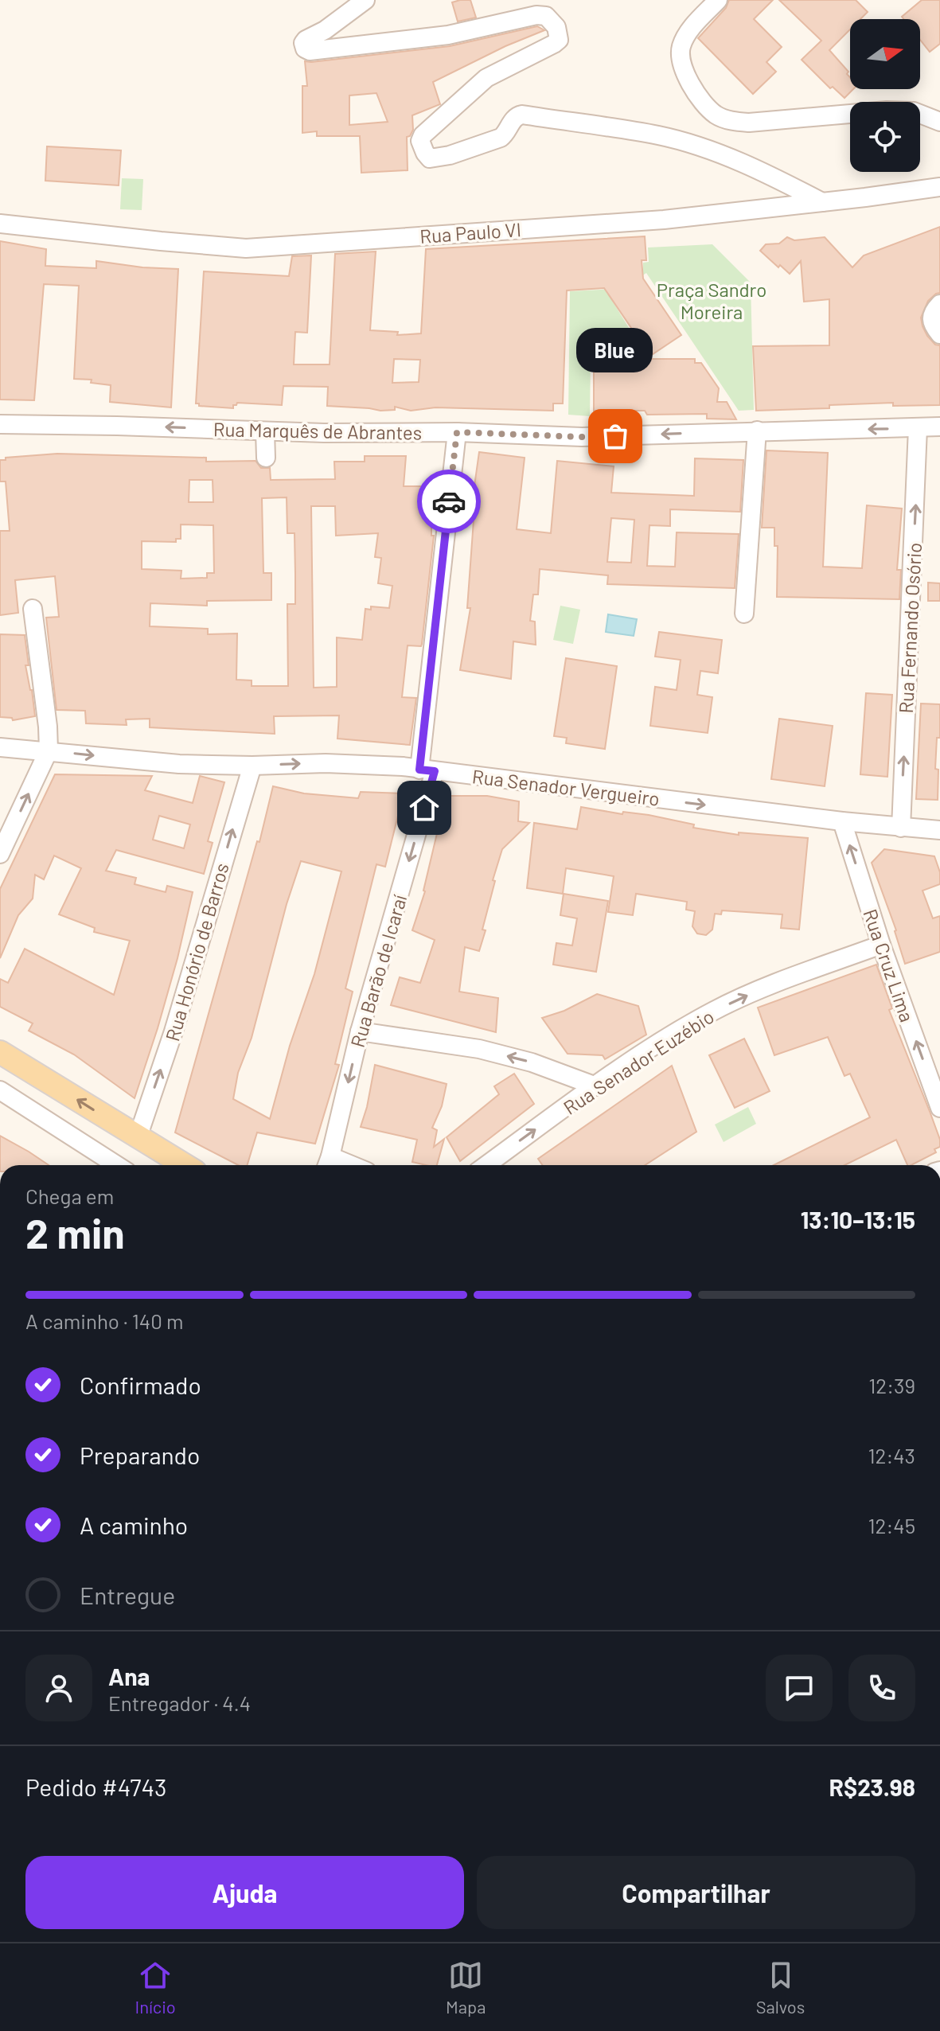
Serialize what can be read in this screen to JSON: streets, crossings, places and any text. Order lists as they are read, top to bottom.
{
  "streets": {
    "street": [
      "Rua Paulo VI",
      "Rua Marquês de Abrantes",
      "Rua Fernando Osório",
      "Rua Senador Vergueiro",
      "Rua Honório de Barros",
      "Rua Cruz Lima",
      "Rua Barão de Icaraí",
      "Rua Senador Euzébio"
    ]
  },
  "crossings": [
    ["Rua Marquês de Abrantes", "Rua Fernando Osório"],
    ["Rua Marquês de Abrantes", "Rua Barão de Icaraí"],
    ["Rua Fernando Osório", "Rua Senador Vergueiro"],
    ["Rua Senador Vergueiro", "Rua Honório de Barros"],
    ["Rua Senador Vergueiro", "Rua Cruz Lima"],
    ["Rua Senador Vergueiro", "Rua Barão de Icaraí"],
    ["Rua Cruz Lima", "Rua Senador Euzébio"]
  ],
  "one_way": [
    "Rua Marquês de Abrantes",
    "Rua Fernando Osório",
    "Rua Senador Vergueiro",
    "Rua Honório de Barros",
    "Rua Cruz Lima",
    "Rua Barão de Icaraí",
    "Rua Senador Euzébio"
  ],
  "parks": ["Praça Sandro Moreira"],
  "places": ["Blue"],
  "north": "right",
  "page": {
    "bubble": "Blue",
    "heading": ["2 min", "Chega em", "13:10–13:15"],
    "panel": [
      "Ana",
      "Entregador · 4.4",
      "Pedido #4743",
      "R$23.98"
    ],
    "bar": "A caminho · 140 m",
    "list": [
      ["Confirmado", "12:39"],
      ["Preparando", "12:43"],
      ["A caminho", "12:45"],
      "Entregue"
    ],
    "buttons": ["Ajuda", "Compartilhar"],
    "tabs": ["Início", "Mapa", "Salvos"]
  }
}
